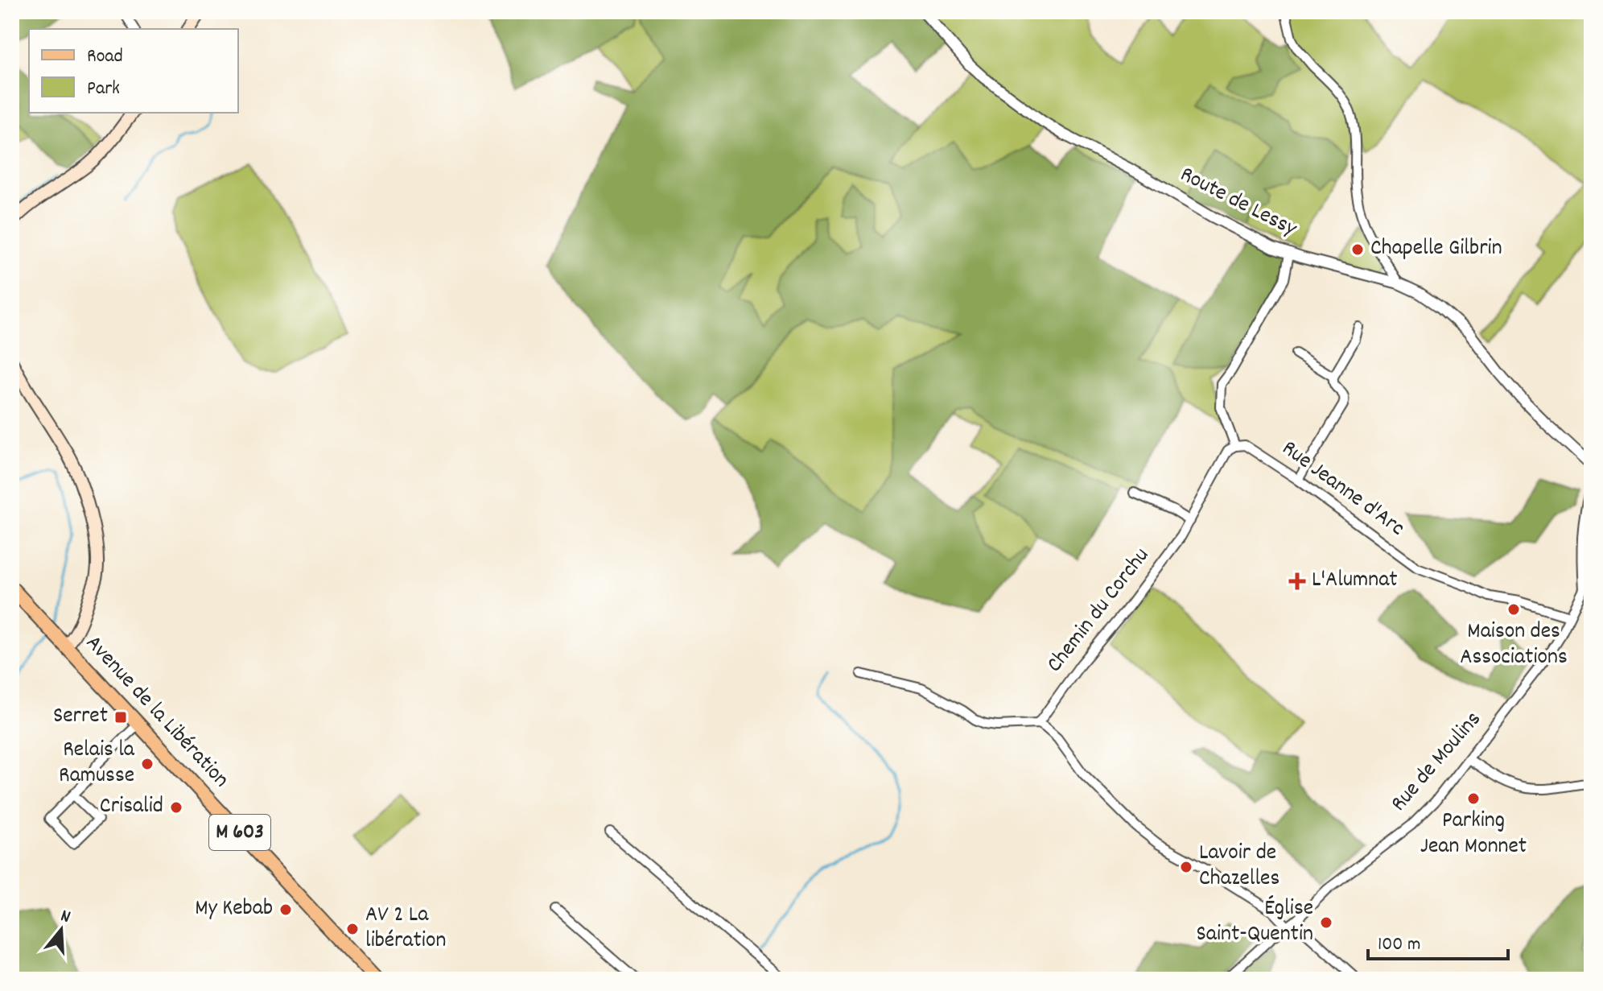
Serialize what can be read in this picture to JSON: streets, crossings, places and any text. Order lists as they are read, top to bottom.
{
  "streets": {
    "main road": ["Avenue de la Libération", "M 603"],
    "street": [
      "Route de Lessy",
      "Rue Jeanne d'Arc",
      "Chemin du Corchu",
      "Rue de Moulins"
    ]
  },
  "crossings": [
    ["Rue Jeanne d'Arc", "Rue de Moulins"],
    ["Avenue de la Libération", "M 603"]
  ],
  "places": {
    "other": [
      "Chapelle Gilbrin",
      "Maison des Associations",
      "Relais la Ramusse",
      "Parking Jean Monnet",
      "Crisalid",
      "Lavoir de Chazelles",
      "My Kebab",
      "Église Saint-Quentin",
      "AV 2 La libération"
    ],
    "health": ["L'Alumnat"],
    "transit": ["Serret"]
  },
  "legend": ["Road", "Park"],
  "scale_bar": "100 m",
  "north": "top"
}
